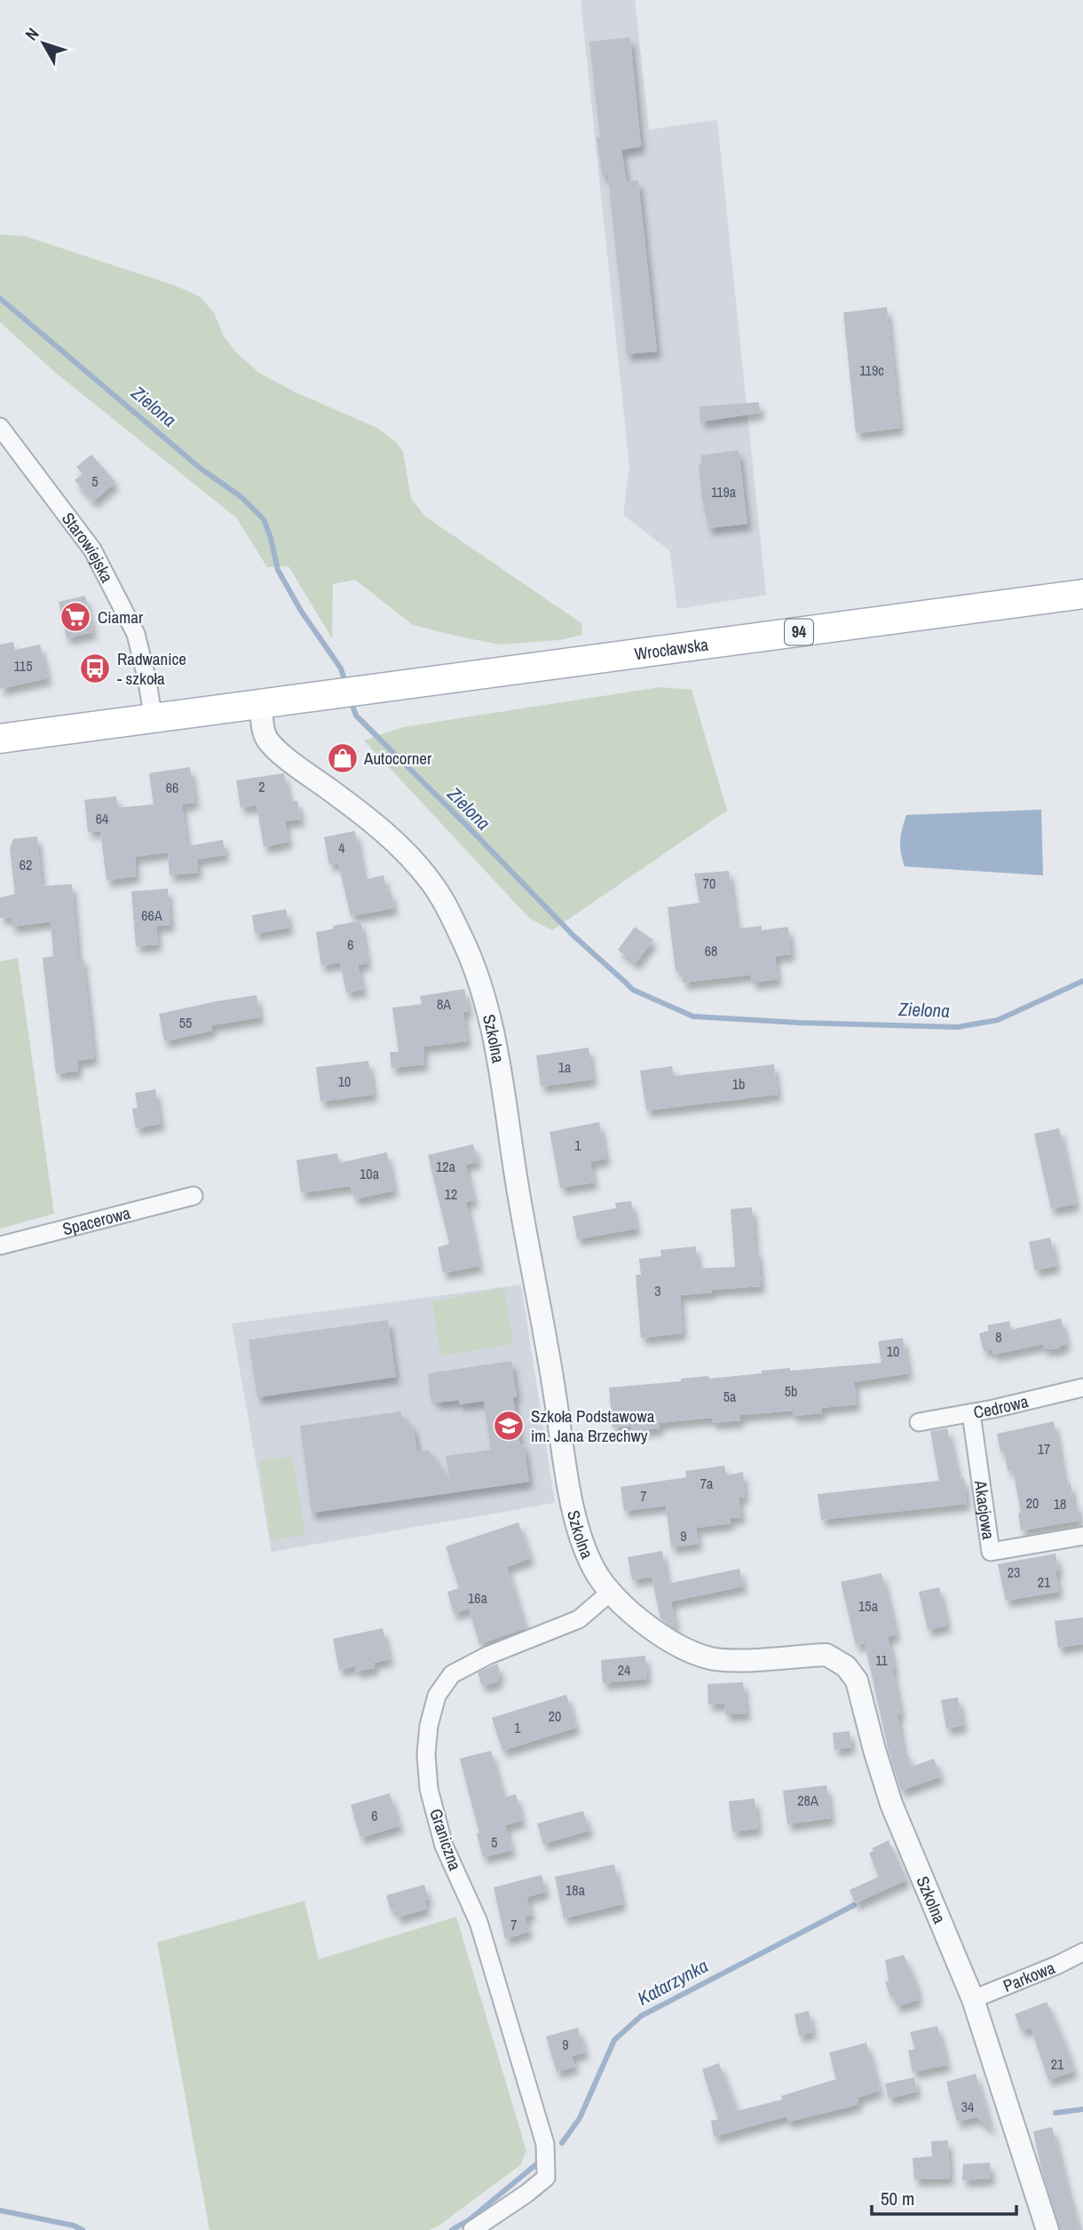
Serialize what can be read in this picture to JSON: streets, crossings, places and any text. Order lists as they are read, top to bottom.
{
  "streets": {
    "main road": ["94", "Wrocławska"],
    "street": [
      "Starowiejska",
      "Szkolna",
      "Spacerowa",
      "Cedrowa",
      "Akacjowa",
      "Graniczna",
      "Parkowa"
    ]
  },
  "crossings": [
    ["Starowiejska", "94"],
    ["94", "Wrocławska"],
    ["94", "Szkolna"],
    ["Wrocławska", "Szkolna"],
    ["Szkolna", "Graniczna"],
    ["Szkolna", "Parkowa"],
    ["Cedrowa", "Akacjowa"]
  ],
  "water": ["Zielona", "Katarzynka"],
  "places": {
    "supermarket": ["Ciamar"],
    "bus stop": ["Radwanice - szkoła"],
    "shop": ["Autocorner"],
    "school or university": ["Szkoła Podstawowa im. Jana Brzechwy"]
  },
  "house_numbers": [
    "119c",
    "5",
    "119a",
    "115",
    "2",
    "66",
    "64",
    "4",
    "62",
    "70",
    "66A",
    "6",
    "68",
    "8A",
    "55",
    "1a",
    "10",
    "1b",
    "1",
    "12a",
    "10a",
    "12",
    "3",
    "8",
    "10",
    "5b",
    "5a",
    "17",
    "7a",
    "7",
    "20",
    "18",
    "9",
    "23",
    "21",
    "16a",
    "15a",
    "11",
    "24",
    "20",
    "1",
    "28A",
    "6",
    "5",
    "18a",
    "7",
    "9",
    "21",
    "34"
  ],
  "scale_bar": "50 m",
  "north": "top left"
}
